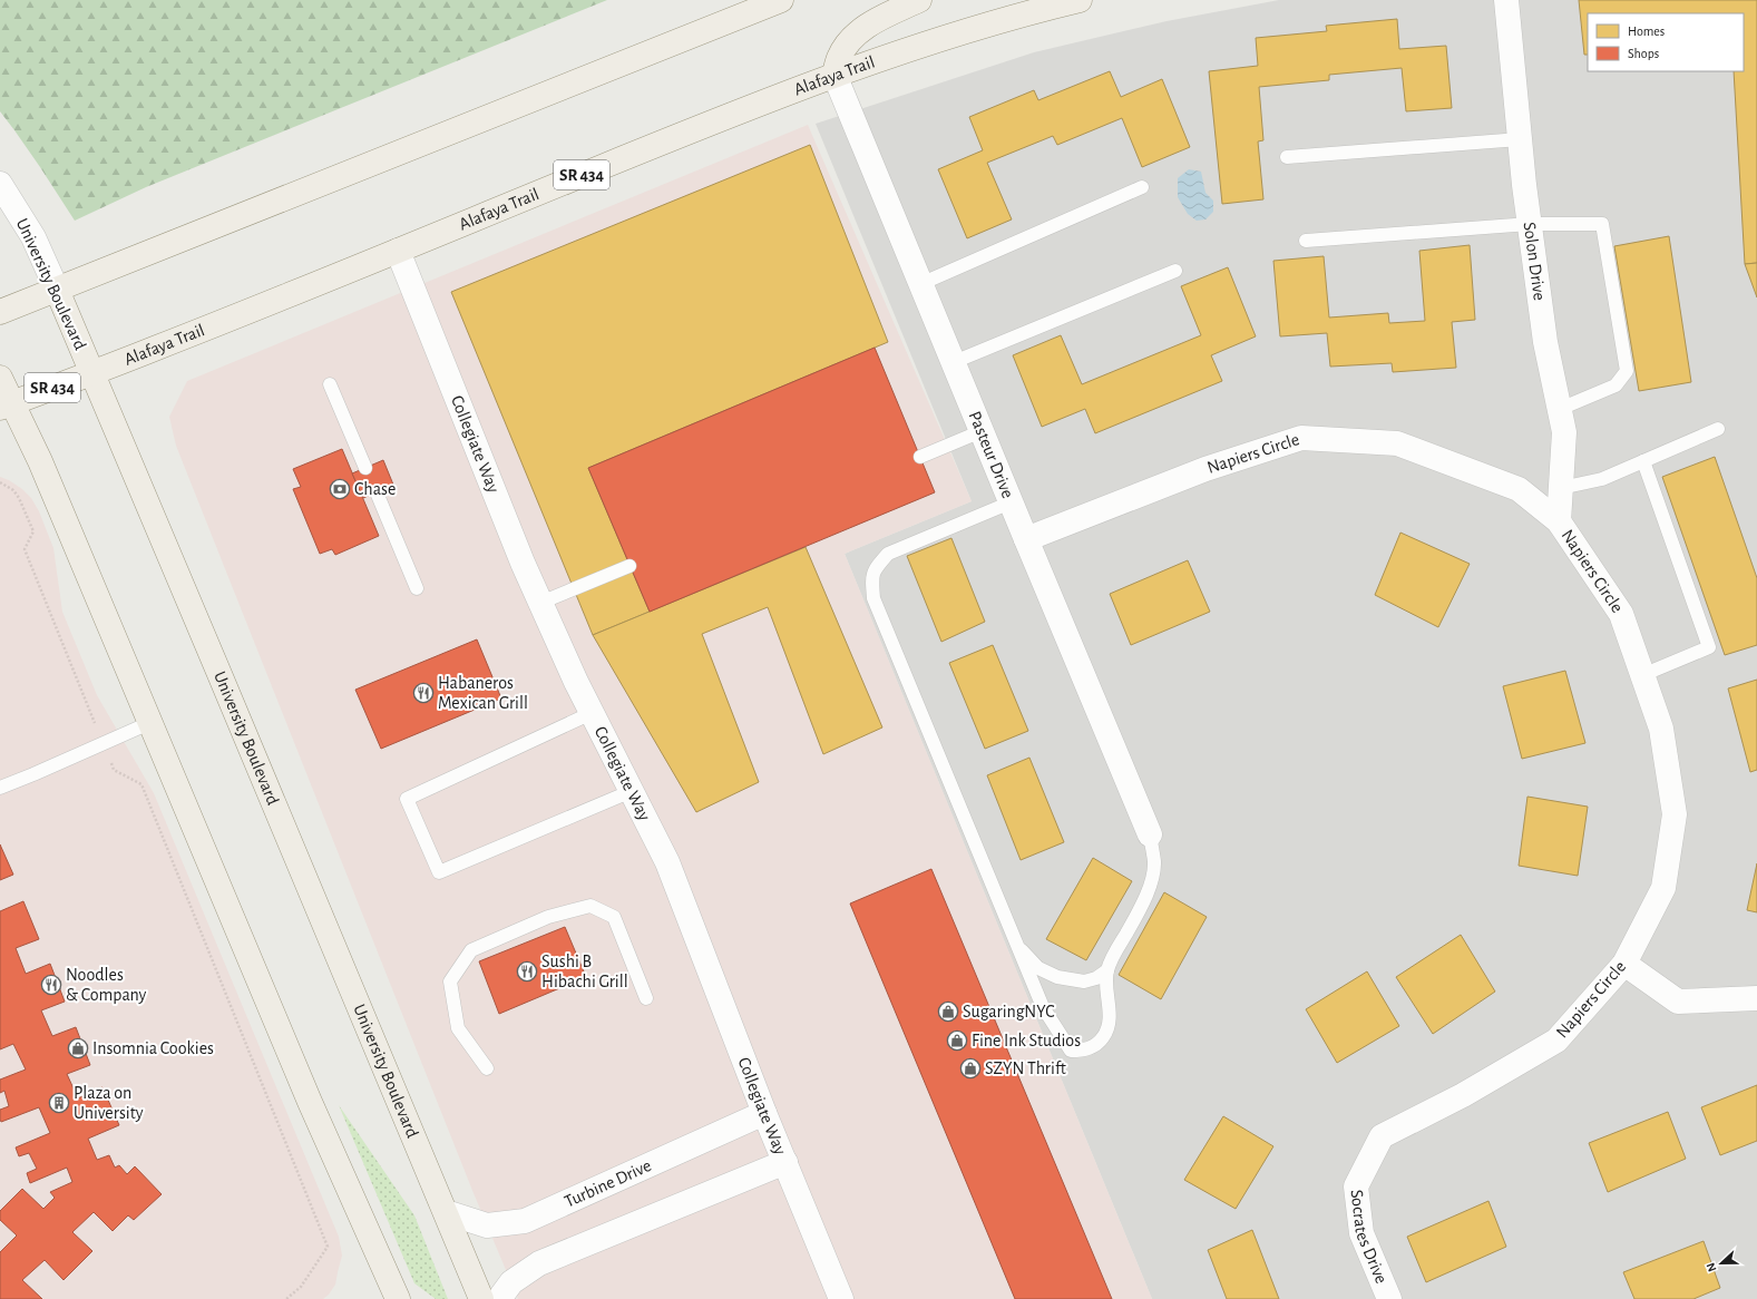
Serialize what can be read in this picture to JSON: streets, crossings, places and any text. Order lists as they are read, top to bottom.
{
  "streets": {
    "main road": ["Alafaya Trail", "SR 434", "University Boulevard"],
    "street": [
      "Solon Drive",
      "Collegiate Way",
      "Pasteur Drive",
      "Napiers Circle",
      "Turbine Drive",
      "Socrates Drive"
    ]
  },
  "crossings": [
    ["Alafaya Trail", "University Boulevard"],
    ["Alafaya Trail", "Collegiate Way"],
    ["Alafaya Trail", "Pasteur Drive"],
    ["Solon Drive", "Napiers Circle"],
    ["University Boulevard", "Turbine Drive"],
    ["Collegiate Way", "Turbine Drive"],
    ["Pasteur Drive", "Napiers Circle"],
    ["Napiers Circle", "Socrates Drive"]
  ],
  "places": {
    "bank": ["Chase"],
    "restaurant": ["Habaneros Mexican Grill", "Sushi B Hibachi Grill", "Noodles & Company"],
    "shop": [
      "SugaringNYC",
      "Fine Ink Studios",
      "Insomnia Cookies",
      "SZYN Thrift"
    ],
    "building": ["Plaza on University"]
  },
  "legend": ["Homes", "Shops"],
  "north": "left"
}
